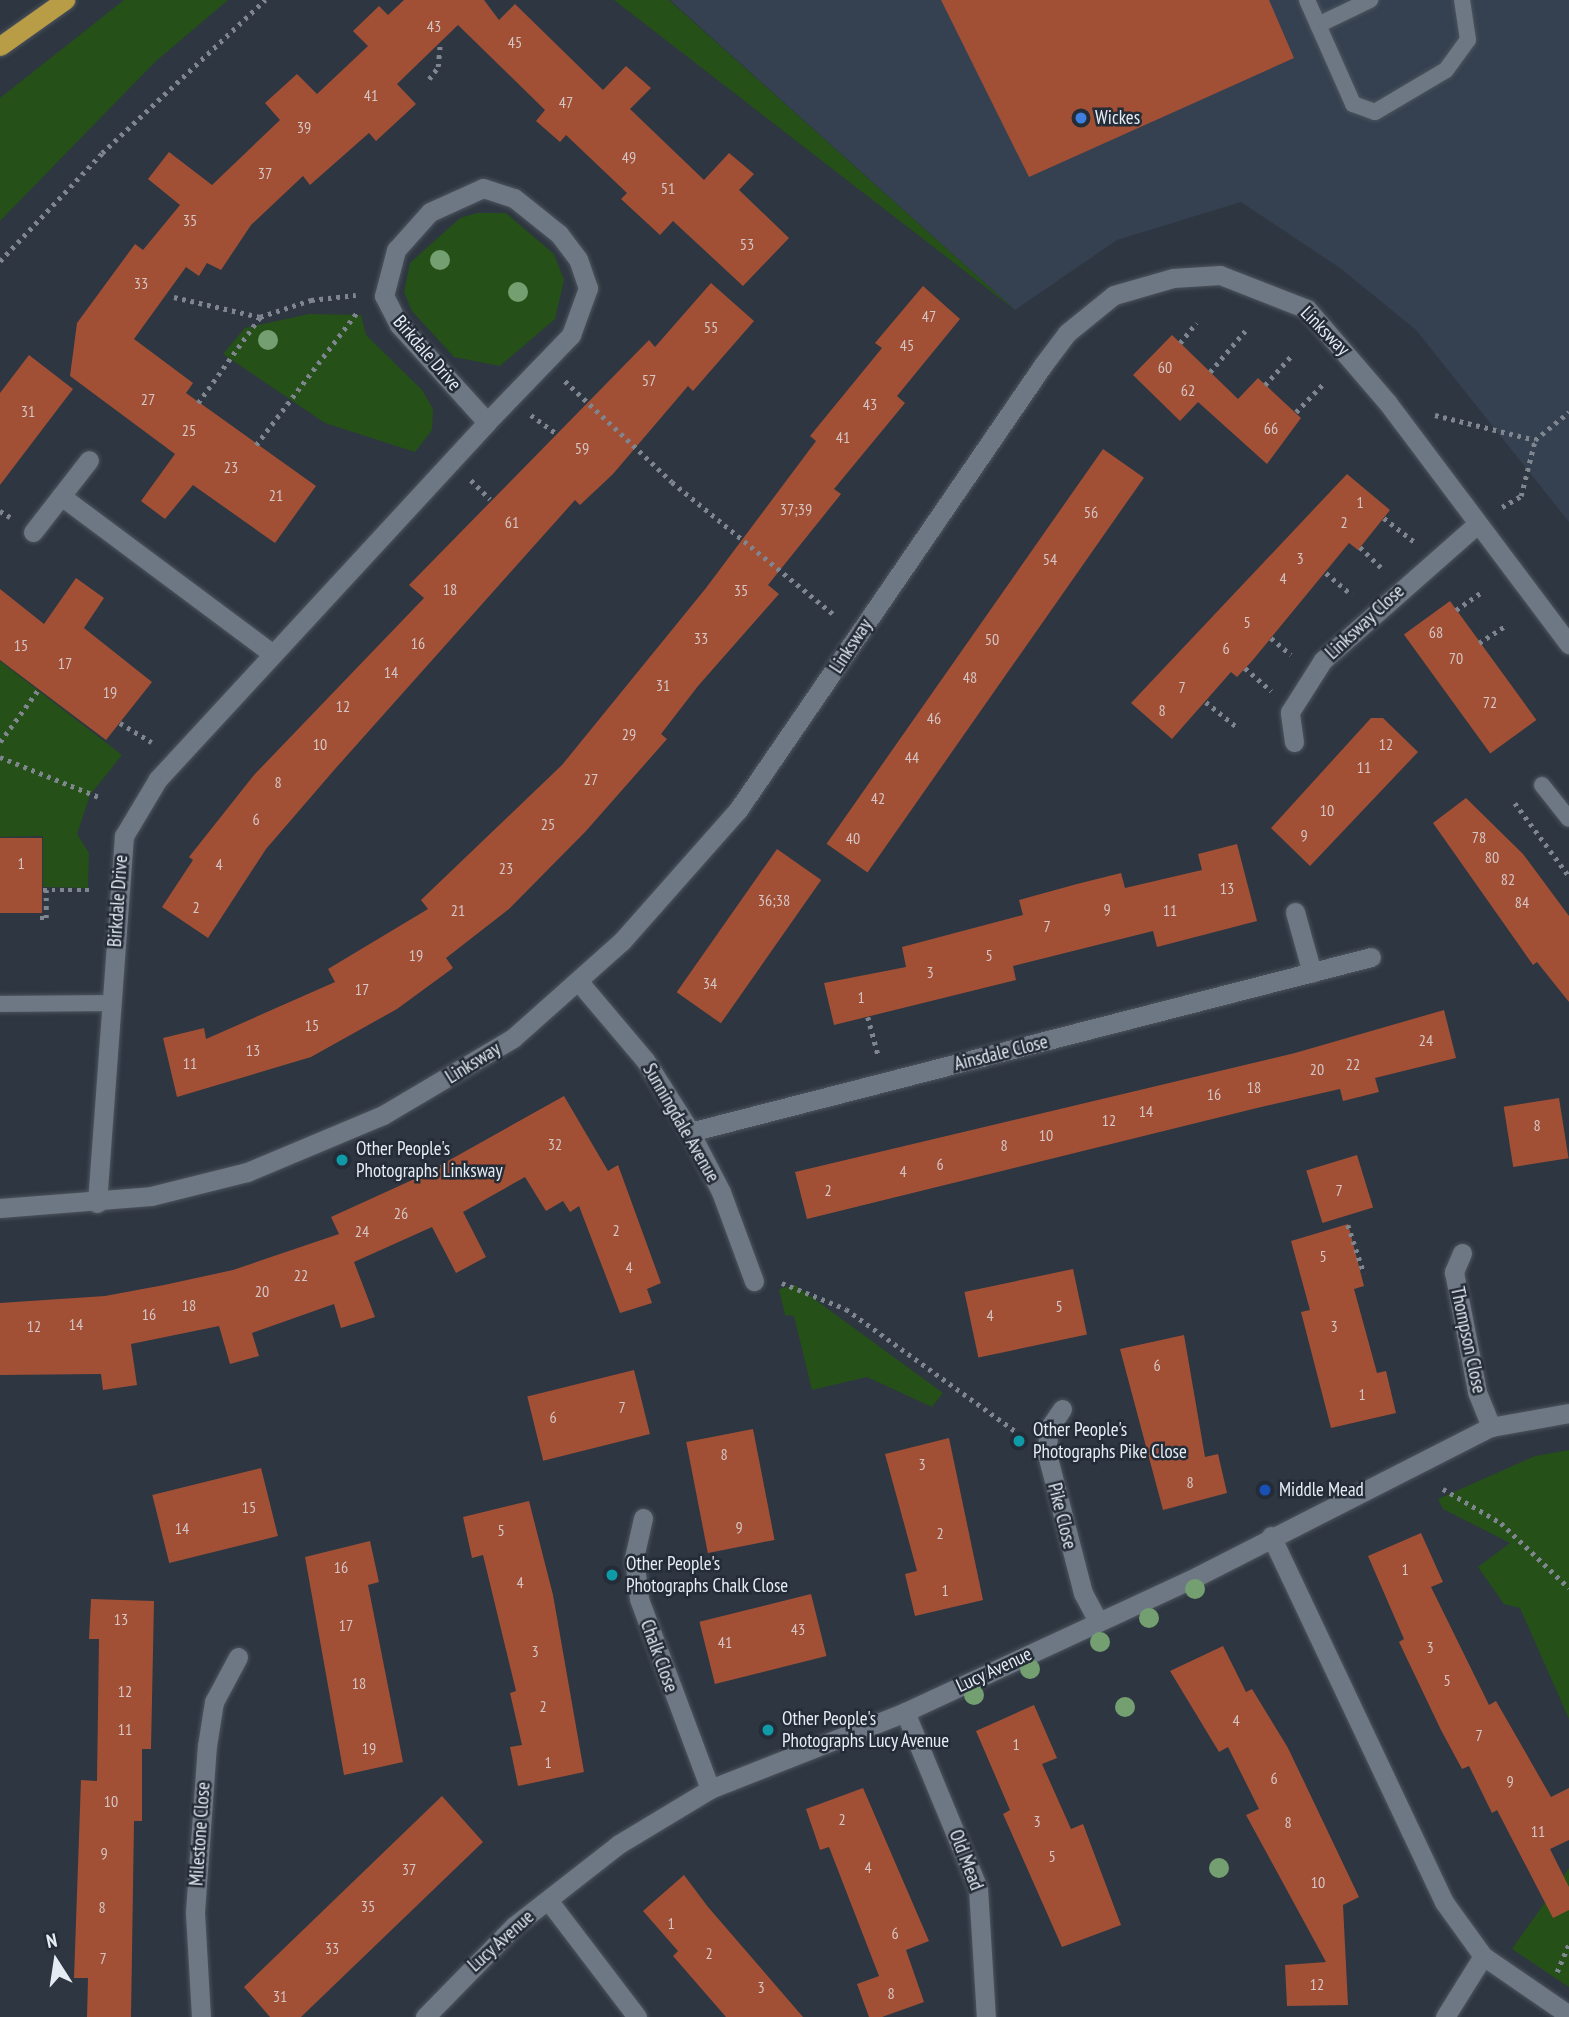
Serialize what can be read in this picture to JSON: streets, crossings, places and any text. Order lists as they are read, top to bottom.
{
  "streets": {
    "street": [
      "Linksway",
      "Birkdale Drive",
      "Linksway Close",
      "Ainsdale Close",
      "Sunningdale Avenue",
      "Thompson Close",
      "Pike Close",
      "Chalk Close",
      "Lucy Avenue",
      "Milestone Close",
      "Old Mead"
    ]
  },
  "crossings": [
    ["Linksway", "Birkdale Drive"],
    ["Linksway", "Linksway Close"],
    ["Linksway", "Sunningdale Avenue"],
    ["Ainsdale Close", "Sunningdale Avenue"],
    ["Thompson Close", "Lucy Avenue"],
    ["Pike Close", "Lucy Avenue"],
    ["Chalk Close", "Lucy Avenue"],
    ["Lucy Avenue", "Old Mead"]
  ],
  "places": [
    "Wickes",
    "Other People's Photographs Linksway",
    "Other People's Photographs Pike Close",
    "Middle Mead",
    "Other People's Photographs Chalk Close",
    "Other People's Photographs Lucy Avenue"
  ],
  "house_numbers": [
    "43",
    "45",
    "41",
    "47",
    "39",
    "49",
    "37",
    "51",
    "35",
    "53",
    "33",
    "47",
    "55",
    "45",
    "60",
    "57",
    "62",
    "27",
    "43",
    "31",
    "66",
    "25",
    "41",
    "59",
    "23",
    "21",
    "1",
    "37;39",
    "56",
    "61",
    "2",
    "3",
    "54",
    "4",
    "18",
    "35",
    "5",
    "68",
    "33",
    "50",
    "16",
    "15",
    "6",
    "70",
    "17",
    "14",
    "48",
    "31",
    "7",
    "19",
    "72",
    "12",
    "8",
    "46",
    "29",
    "10",
    "12",
    "44",
    "11",
    "27",
    "8",
    "42",
    "10",
    "6",
    "25",
    "9",
    "78",
    "40",
    "80",
    "1",
    "4",
    "23",
    "82",
    "13",
    "36;38",
    "84",
    "2",
    "9",
    "21",
    "11",
    "7",
    "19",
    "5",
    "3",
    "34",
    "17",
    "1",
    "15",
    "24",
    "13",
    "11",
    "22",
    "20",
    "18",
    "16",
    "14",
    "12",
    "8",
    "10",
    "32",
    "8",
    "6",
    "4",
    "2",
    "7",
    "26",
    "2",
    "24",
    "5",
    "4",
    "22",
    "20",
    "18",
    "5",
    "16",
    "4",
    "14",
    "12",
    "3",
    "6",
    "1",
    "7",
    "6",
    "8",
    "3",
    "8",
    "15",
    "9",
    "14",
    "5",
    "2",
    "16",
    "1",
    "4",
    "1",
    "13",
    "17",
    "43",
    "41",
    "3",
    "3",
    "5",
    "18",
    "12",
    "2",
    "4",
    "11",
    "7",
    "1",
    "19",
    "1",
    "6",
    "9",
    "10",
    "2",
    "3",
    "8",
    "11",
    "9",
    "5",
    "4",
    "37",
    "10",
    "35",
    "8",
    "1",
    "6",
    "33",
    "2",
    "7",
    "12",
    "3",
    "8",
    "31"
  ],
  "north": "top"
}
